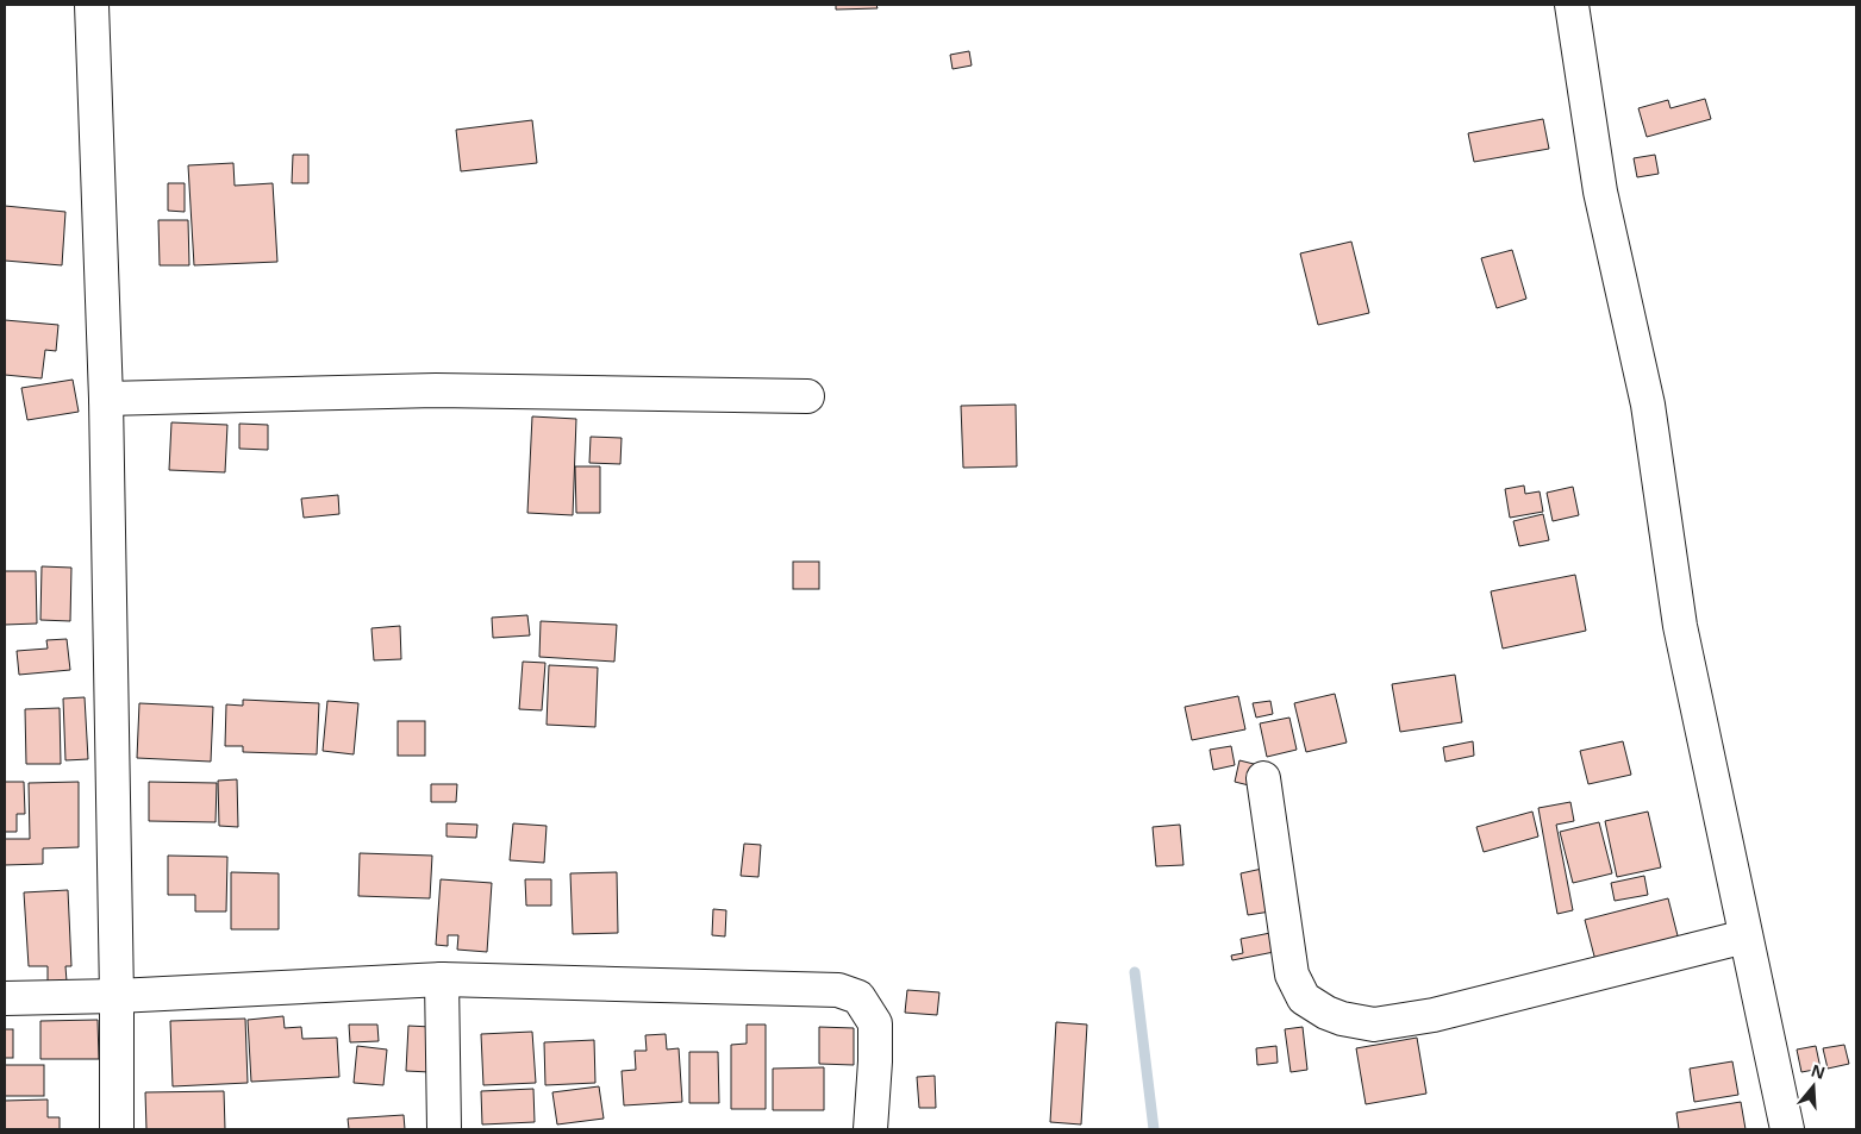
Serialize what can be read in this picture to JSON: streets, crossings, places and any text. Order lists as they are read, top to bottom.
{
  "north": "top"
}
